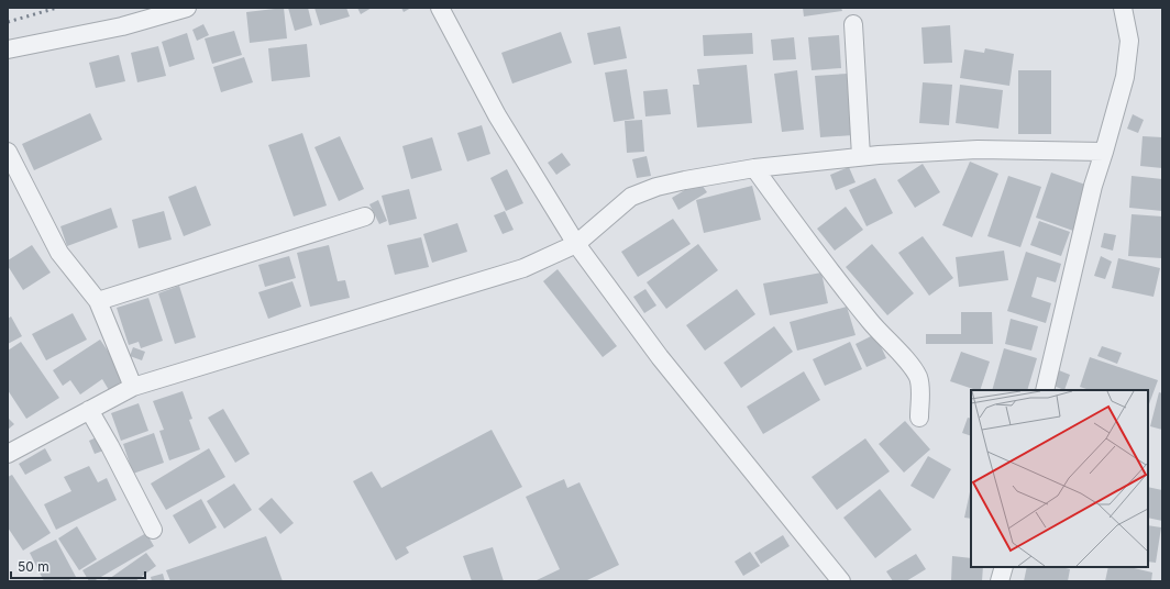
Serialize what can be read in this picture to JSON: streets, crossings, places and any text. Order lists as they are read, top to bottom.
{
  "scale_bar": "50 m"
}
